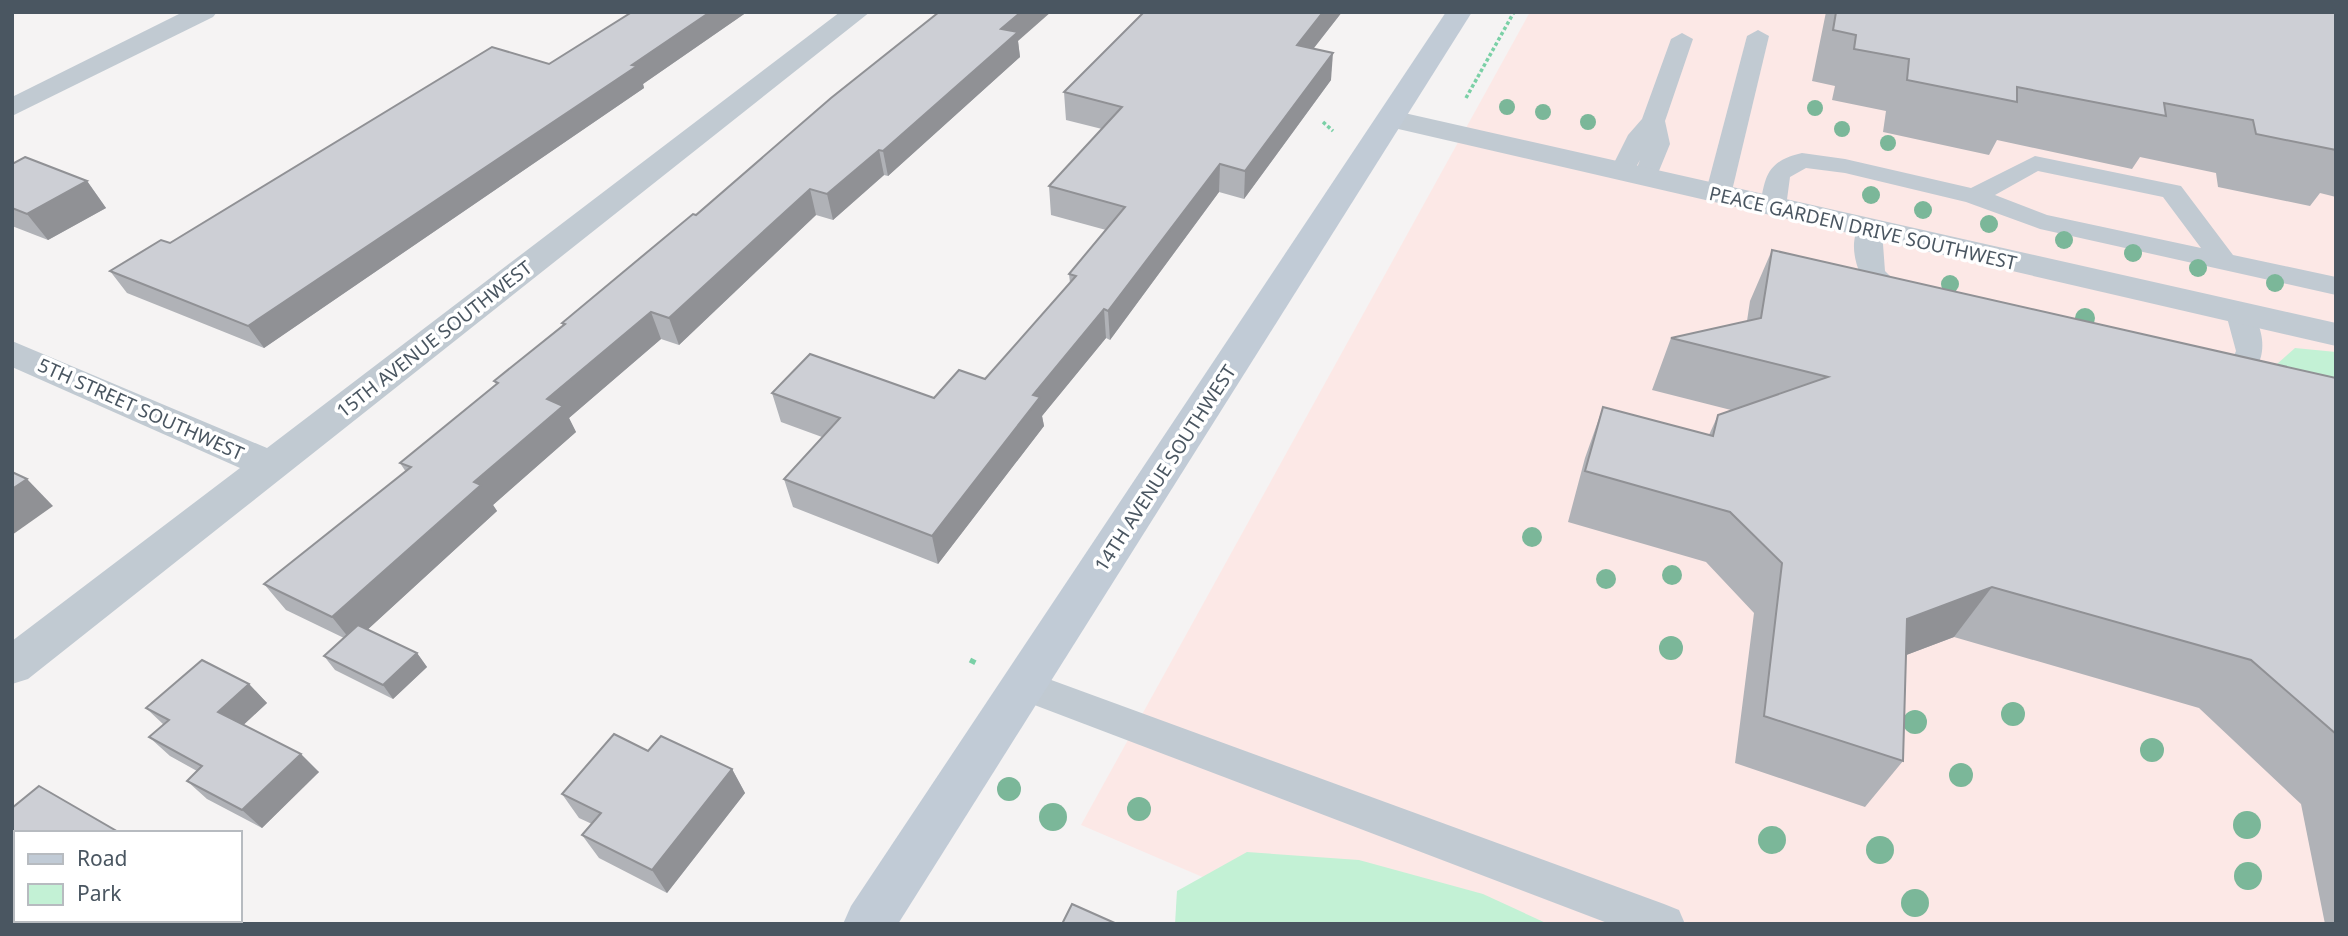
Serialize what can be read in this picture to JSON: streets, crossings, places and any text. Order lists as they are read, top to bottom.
{
  "streets": {
    "street": [
      "PEACE GARDEN DRIVE SOUTHWEST",
      "15TH AVENUE SOUTHWEST",
      "5TH STREET SOUTHWEST",
      "14TH AVENUE SOUTHWEST"
    ]
  },
  "crossings": [
    ["PEACE GARDEN DRIVE SOUTHWEST", "14TH AVENUE SOUTHWEST"],
    ["15TH AVENUE SOUTHWEST", "5TH STREET SOUTHWEST"]
  ],
  "legend": ["Road", "Park"]
}
